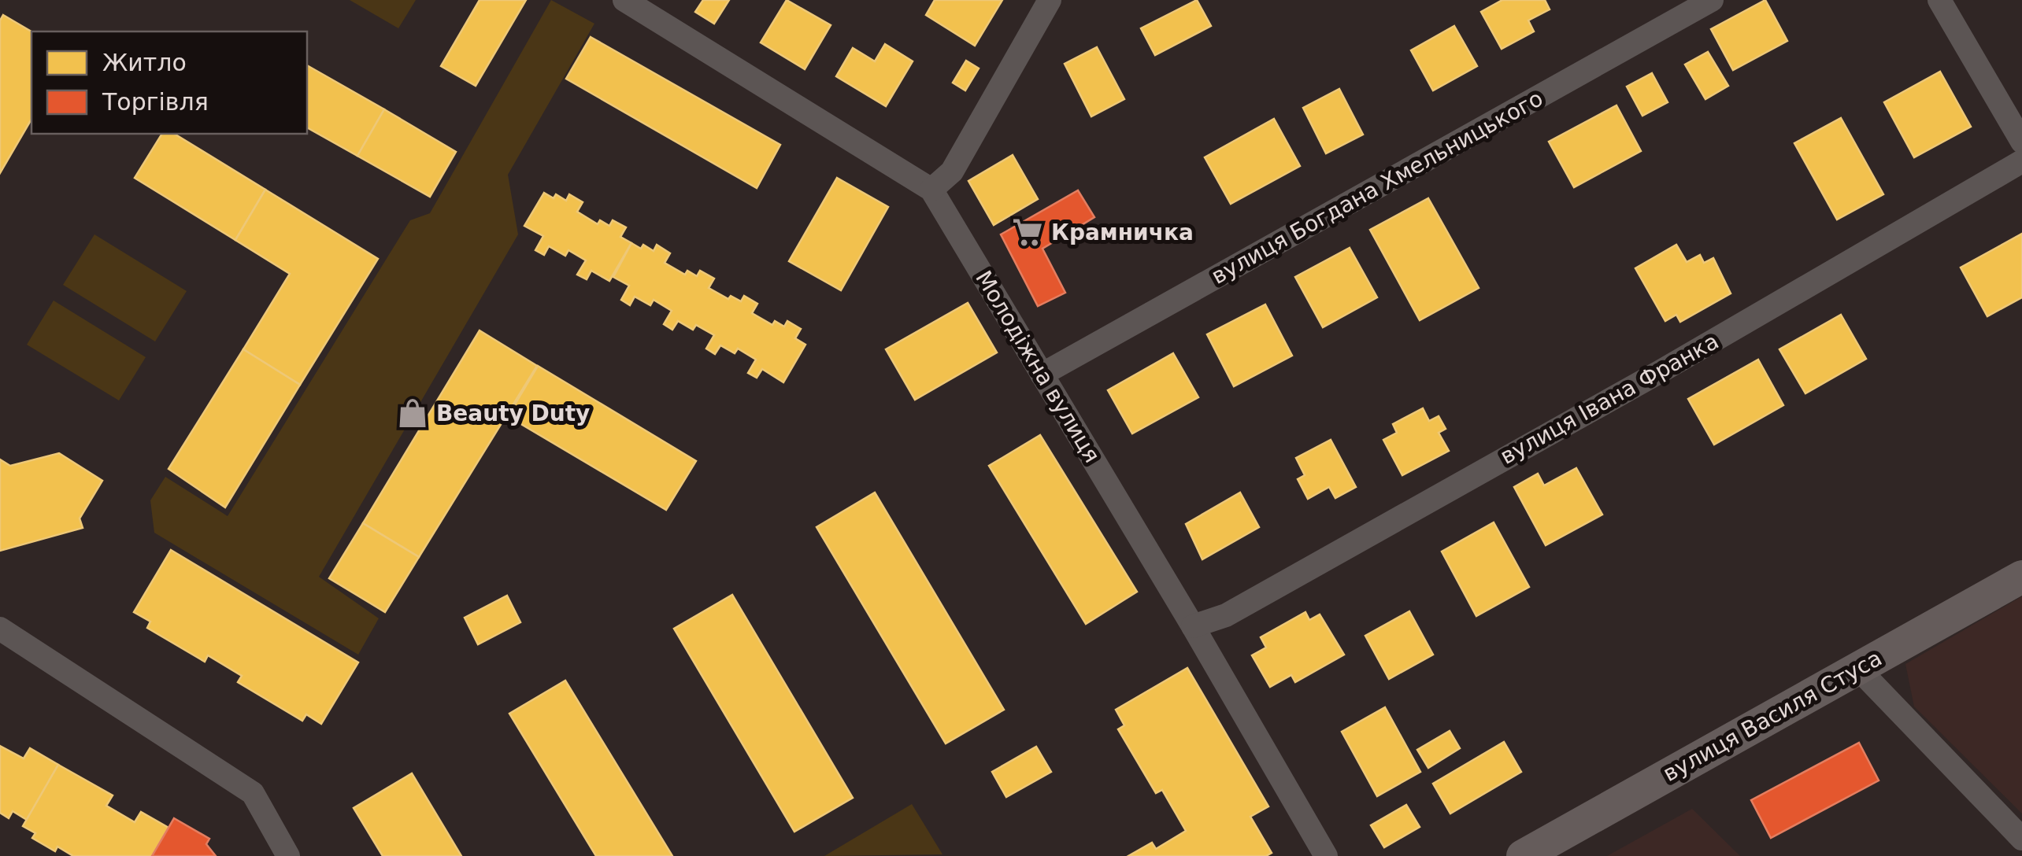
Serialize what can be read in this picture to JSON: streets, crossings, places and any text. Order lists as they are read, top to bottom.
{
  "streets": {
    "main road": ["вулиця Василя Стуса"],
    "street": ["вулиця Богдана Хмельницького", "Молодіжна вулиця", "вулиця Івана Франка"]
  },
  "crossings": [
    ["вулиця Богдана Хмельницького", "Молодіжна вулиця"],
    ["Молодіжна вулиця", "вулиця Івана Франка"]
  ],
  "places": {
    "supermarket": ["Крамничка"],
    "shop": ["Beauty Duty"]
  },
  "legend": ["Житло", "Торгівля"]
}
